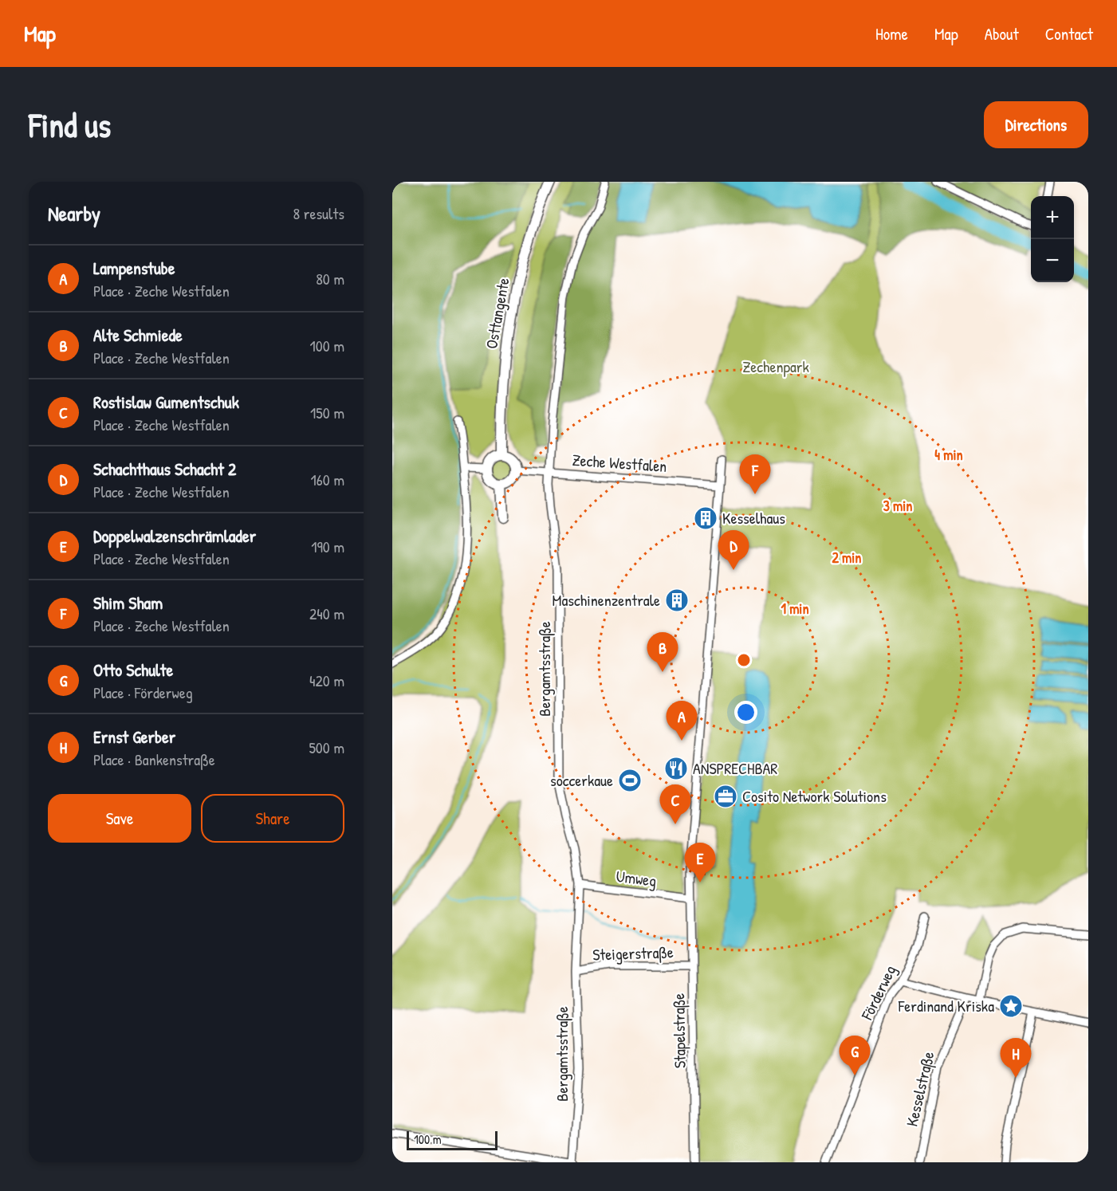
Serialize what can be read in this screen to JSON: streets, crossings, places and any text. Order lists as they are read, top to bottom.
{
  "streets": {
    "street": [
      "Osttangente",
      "Zeche Westfalen",
      "Bergamtsstraße",
      "Umweg",
      "Steigerstraße",
      "Förderweg",
      "Stapelstraße",
      "Kesselstraße"
    ]
  },
  "crossings": [
    ["Osttangente", "Zeche Westfalen"],
    ["Zeche Westfalen", "Bergamtsstraße"],
    ["Bergamtsstraße", "Umweg"],
    ["Bergamtsstraße", "Steigerstraße"],
    ["Umweg", "Stapelstraße"],
    ["Steigerstraße", "Stapelstraße"]
  ],
  "parks": ["Zechenpark"],
  "places": {
    "building": ["Kesselhaus", "Maschinenzentrale"],
    "restaurant": ["ANSPRECHBAR"],
    "sports": ["soccerkaue"],
    "office": ["Cosito Network Solutions"],
    "place": ["Ferdinand Kriska"]
  },
  "scale_bar": "100 m",
  "page": {
    "header": "Map",
    "nav": [
      "Home",
      "Map",
      "About",
      "Contact"
    ],
    "buttons": [
      "Directions",
      ["Save", "Share"]
    ],
    "title": "Find us",
    "heading": ["Nearby", "8 results"],
    "map_buttons": ["+", "−"],
    "list": [
      {
        "mark": "A",
        "name": "Lampenstube",
        "note": "Place · Zeche Westfalen",
        "value": "80 m"
      },
      {
        "mark": "B",
        "name": "Alte Schmiede",
        "note": "Place · Zeche Westfalen",
        "value": "100 m"
      },
      {
        "mark": "C",
        "name": "Rostislaw Gumentschuk",
        "note": "Place · Zeche Westfalen",
        "value": "150 m"
      },
      {
        "mark": "D",
        "name": "Schachthaus Schacht 2",
        "note": "Place · Zeche Westfalen",
        "value": "160 m"
      },
      {
        "mark": "E",
        "name": "Doppelwalzenschrämlader",
        "note": "Place · Zeche Westfalen",
        "value": "190 m"
      },
      {
        "mark": "F",
        "name": "Shim Sham",
        "note": "Place · Zeche Westfalen",
        "value": "240 m"
      },
      {
        "mark": "G",
        "name": "Otto Schulte",
        "note": "Place · Förderweg",
        "value": "420 m"
      },
      {
        "mark": "H",
        "name": "Ernst Gerber",
        "note": "Place · Bankenstraße",
        "value": "500 m"
      }
    ],
    "pins": [
      "F",
      "D",
      "B",
      "A",
      "C",
      "E",
      "G",
      "H"
    ],
    "scale": "100 m"
  },
  "rings": [
    "4 min",
    "3 min",
    "2 min",
    "1 min"
  ]
}
